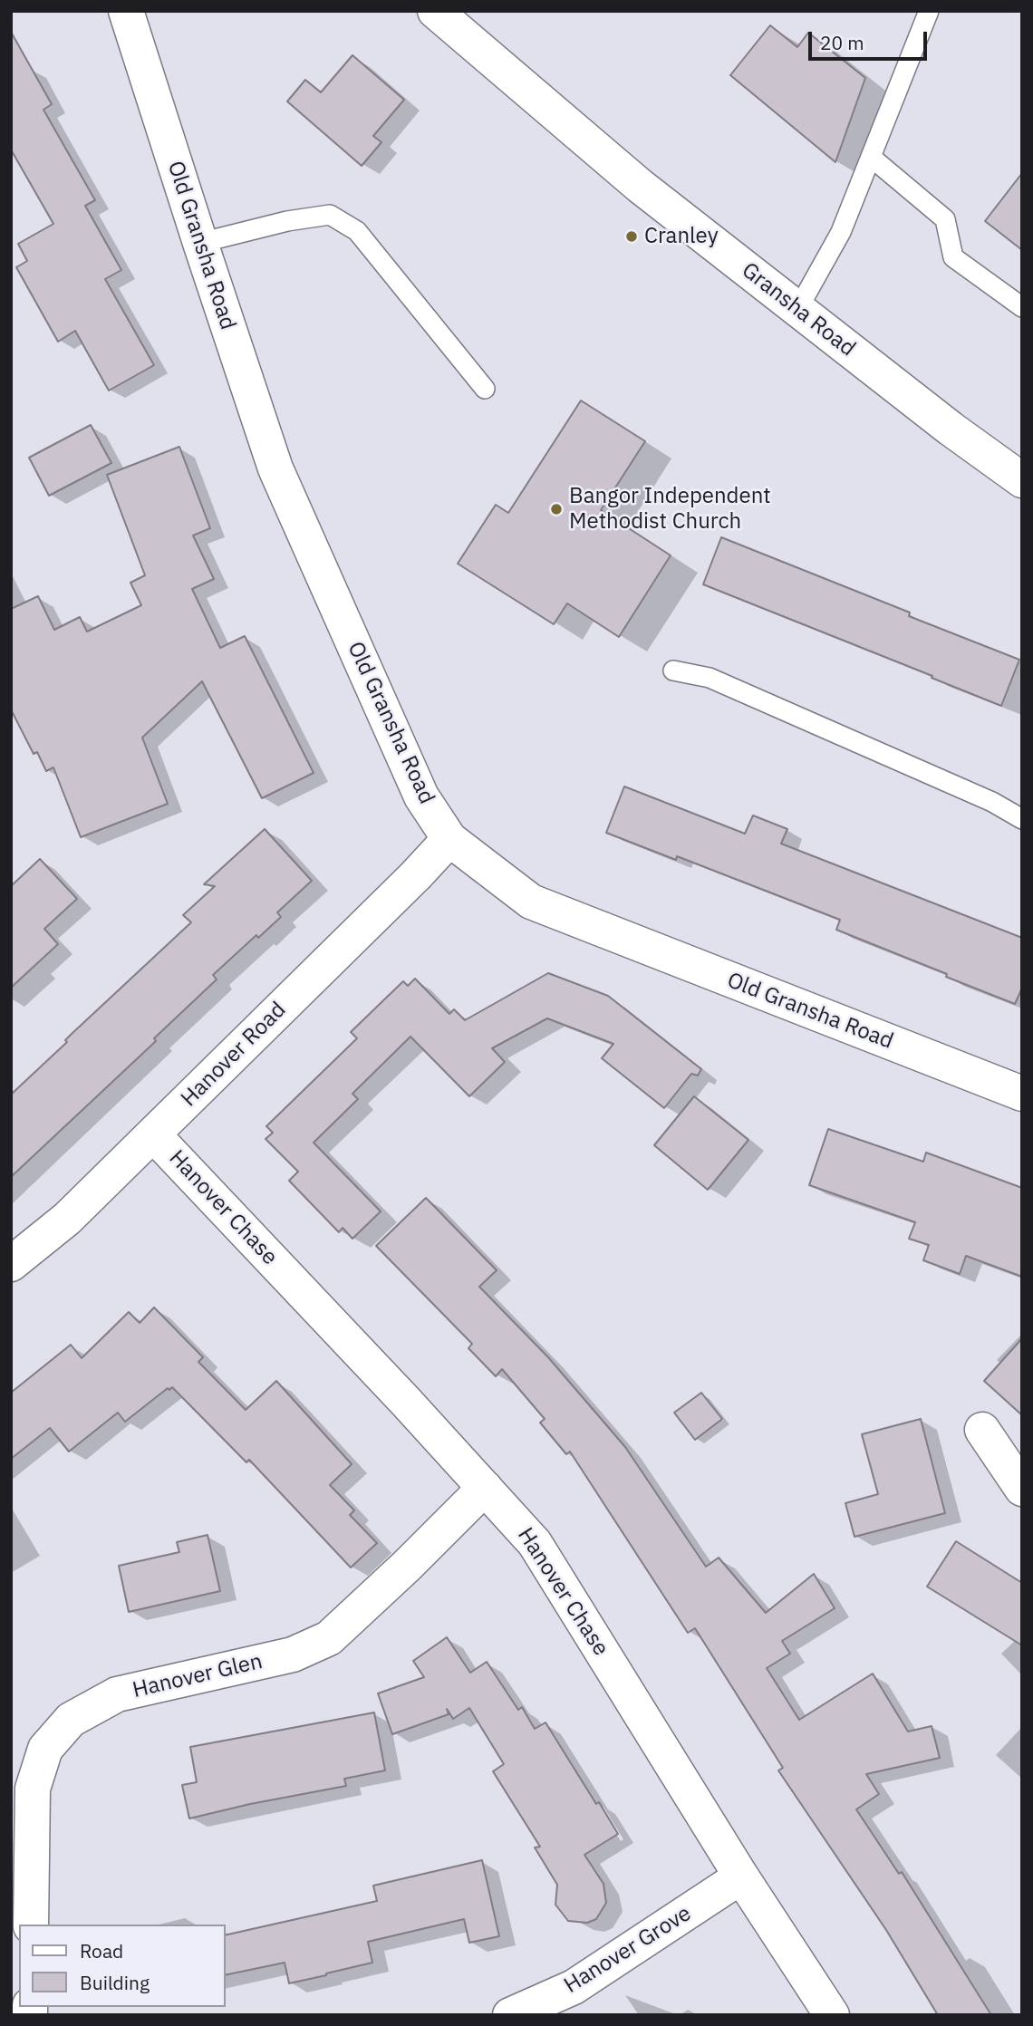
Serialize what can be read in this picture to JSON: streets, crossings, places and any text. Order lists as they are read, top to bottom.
{
  "streets": {
    "street": [
      "Old Gransha Road",
      "Gransha Road",
      "Hanover Road",
      "Hanover Chase",
      "Hanover Glen",
      "Hanover Grove"
    ]
  },
  "crossings": [
    ["Old Gransha Road", "Hanover Road"],
    ["Hanover Road", "Hanover Chase"],
    ["Hanover Chase", "Hanover Glen"],
    ["Hanover Chase", "Hanover Grove"]
  ],
  "places": ["Cranley", "Bangor Independent Methodist Church"],
  "legend": ["Road", "Building"],
  "scale_bar": "20 m"
}
